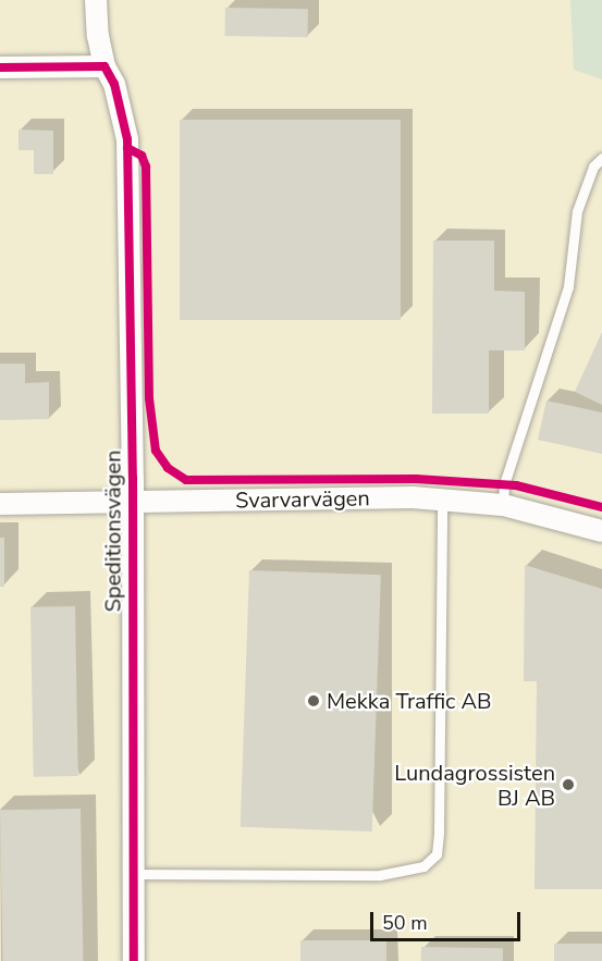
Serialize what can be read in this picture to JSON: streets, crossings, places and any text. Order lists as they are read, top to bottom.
{
  "streets": {
    "street": ["Svarvarvägen", "Speditionsvägen"]
  },
  "crossings": [
    ["Svarvarvägen", "Speditionsvägen"]
  ],
  "places": ["Mekka Traffic AB", "Lundagrossisten BJ AB"],
  "scale_bar": "50 m"
}
